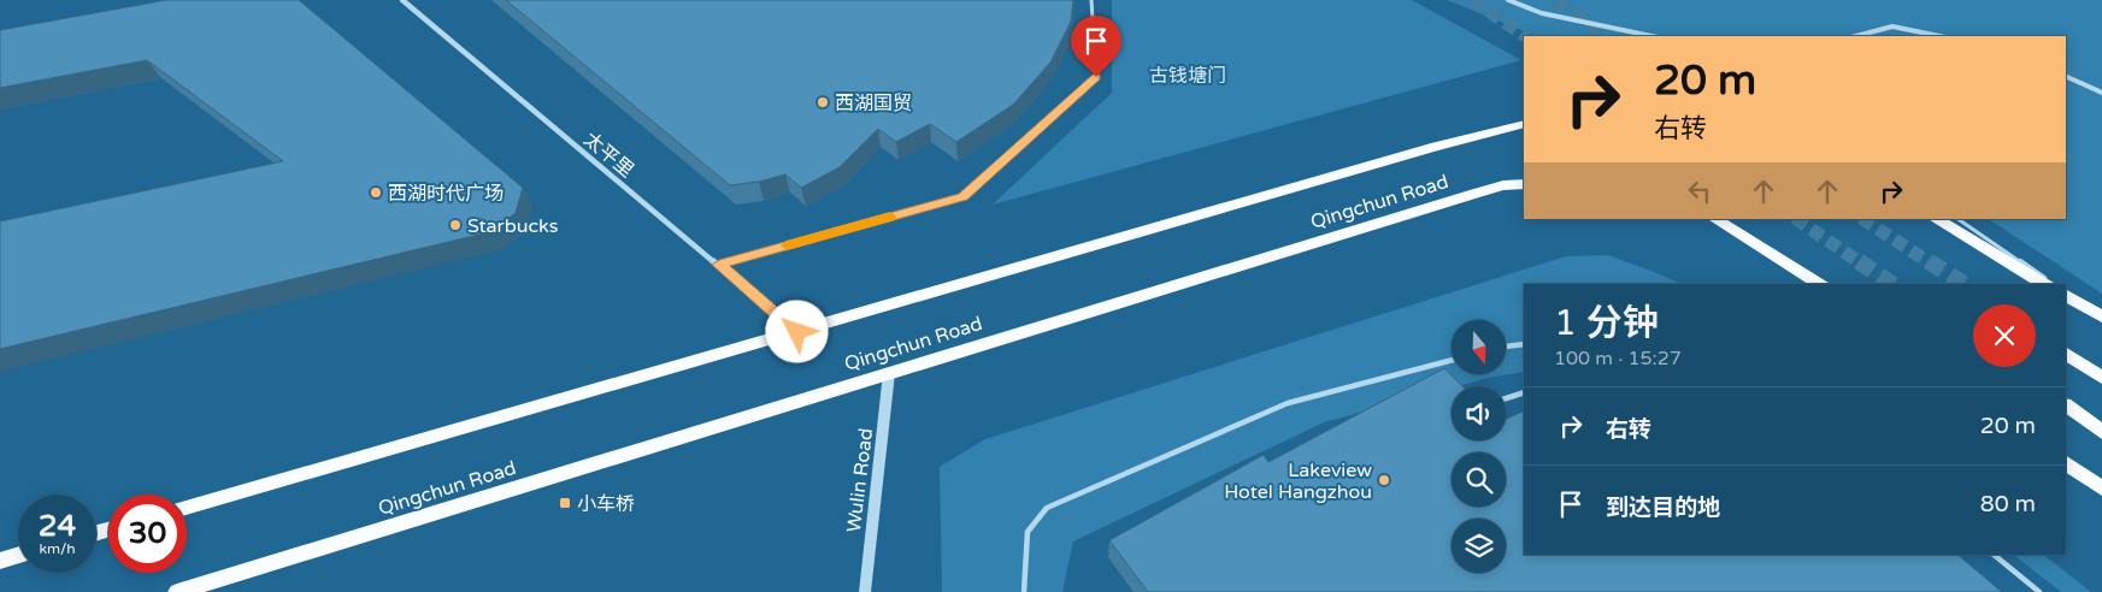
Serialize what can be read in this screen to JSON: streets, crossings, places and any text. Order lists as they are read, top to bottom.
{
  "streets": {
    "main road": ["Qingchun Road"],
    "street": ["太平里", "Wulin Road"]
  },
  "crossings": [
    ["太平里", "Qingchun Road"],
    ["Qingchun Road", "Wulin Road"]
  ],
  "parks": ["古钱塘门"],
  "places": {
    "other": [
      "西湖国贸",
      "西湖时代广场",
      "Starbucks",
      "Lakeview Hotel Hangzhou"
    ],
    "transit": ["小车桥"]
  },
  "north": "bottom",
  "page": {
    "turn": ["20 m", "右转"],
    "heading": ["1 分钟", "100 m · 15:27"],
    "list": [
      {
        "name": "右转",
        "value": "20 m"
      },
      {
        "name": "到达目的地",
        "value": "80 m"
      }
    ],
    "speed": "24 km/h",
    "limit": "30"
  }
}
